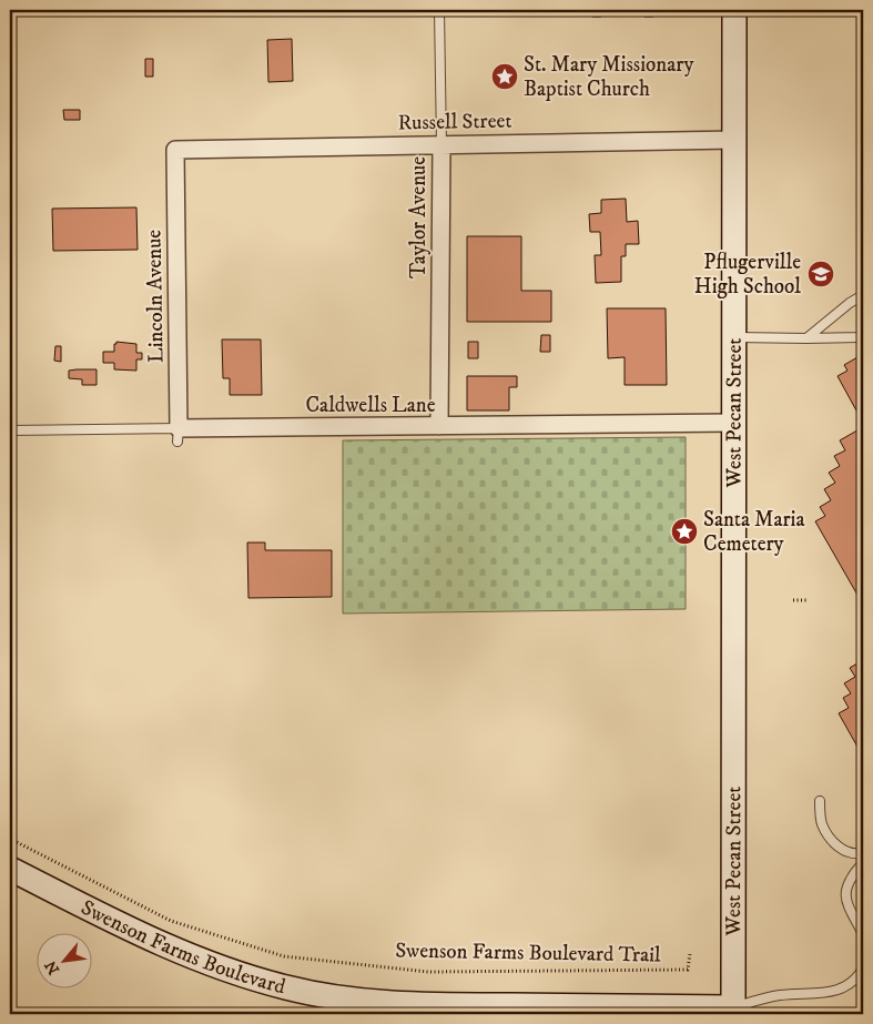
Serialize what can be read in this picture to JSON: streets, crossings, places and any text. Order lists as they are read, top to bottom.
{
  "streets": {
    "main road": ["West Pecan Street", "Swenson Farms Boulevard"],
    "street": [
      "Russell Street",
      "Taylor Avenue",
      "Lincoln Avenue",
      "Caldwells Lane"
    ],
    "path": ["Swenson Farms Boulevard Trail"]
  },
  "crossings": [
    ["Russell Street", "Taylor Avenue"],
    ["Russell Street", "Lincoln Avenue"],
    ["Russell Street", "West Pecan Street"],
    ["Taylor Avenue", "Caldwells Lane"],
    ["Lincoln Avenue", "Caldwells Lane"],
    ["Caldwells Lane", "West Pecan Street"],
    ["West Pecan Street", "Swenson Farms Boulevard"]
  ],
  "places": {
    "place": ["St. Mary Missionary Baptist Church", "Santa Maria Cemetery"],
    "school or university": ["Pflugerville High School"]
  },
  "north": "bottom left"
}
